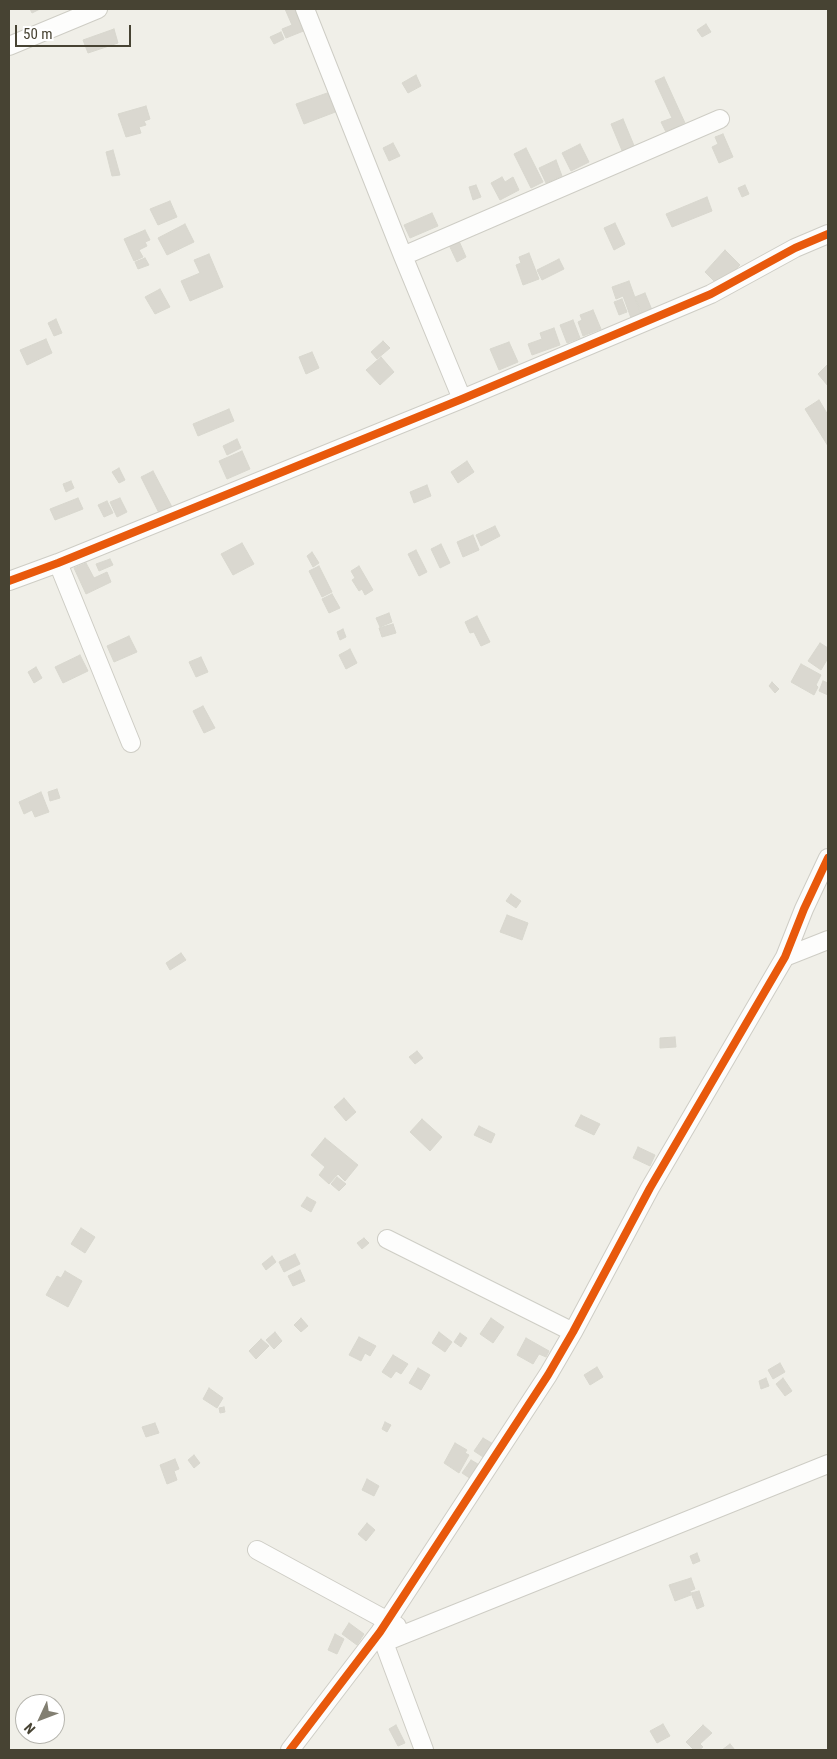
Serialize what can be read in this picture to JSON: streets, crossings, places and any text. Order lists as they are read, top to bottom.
{
  "scale_bar": "50 m",
  "north": "bottom left"
}
